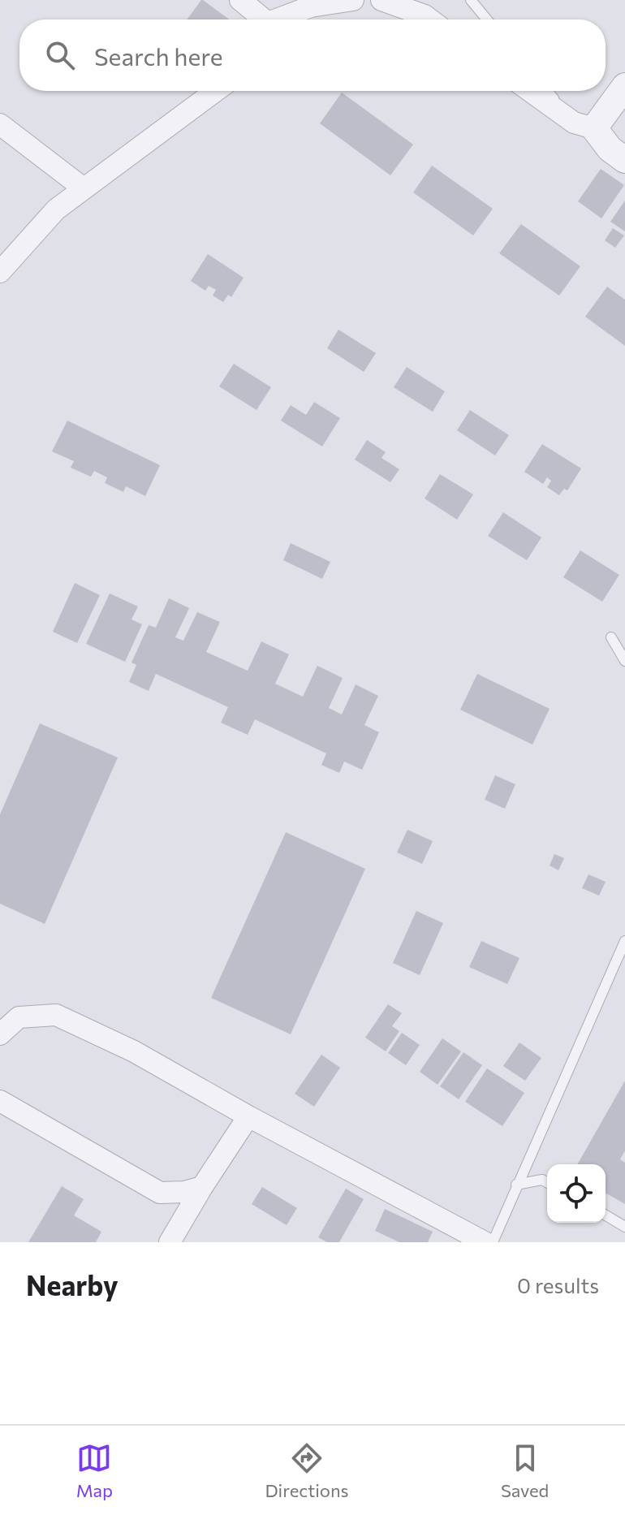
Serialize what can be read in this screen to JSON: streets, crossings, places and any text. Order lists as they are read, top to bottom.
{
  "page": {
    "search": "Search here",
    "heading": ["Nearby", "0 results"],
    "nav": ["Map", "Directions", "Saved"]
  }
}
